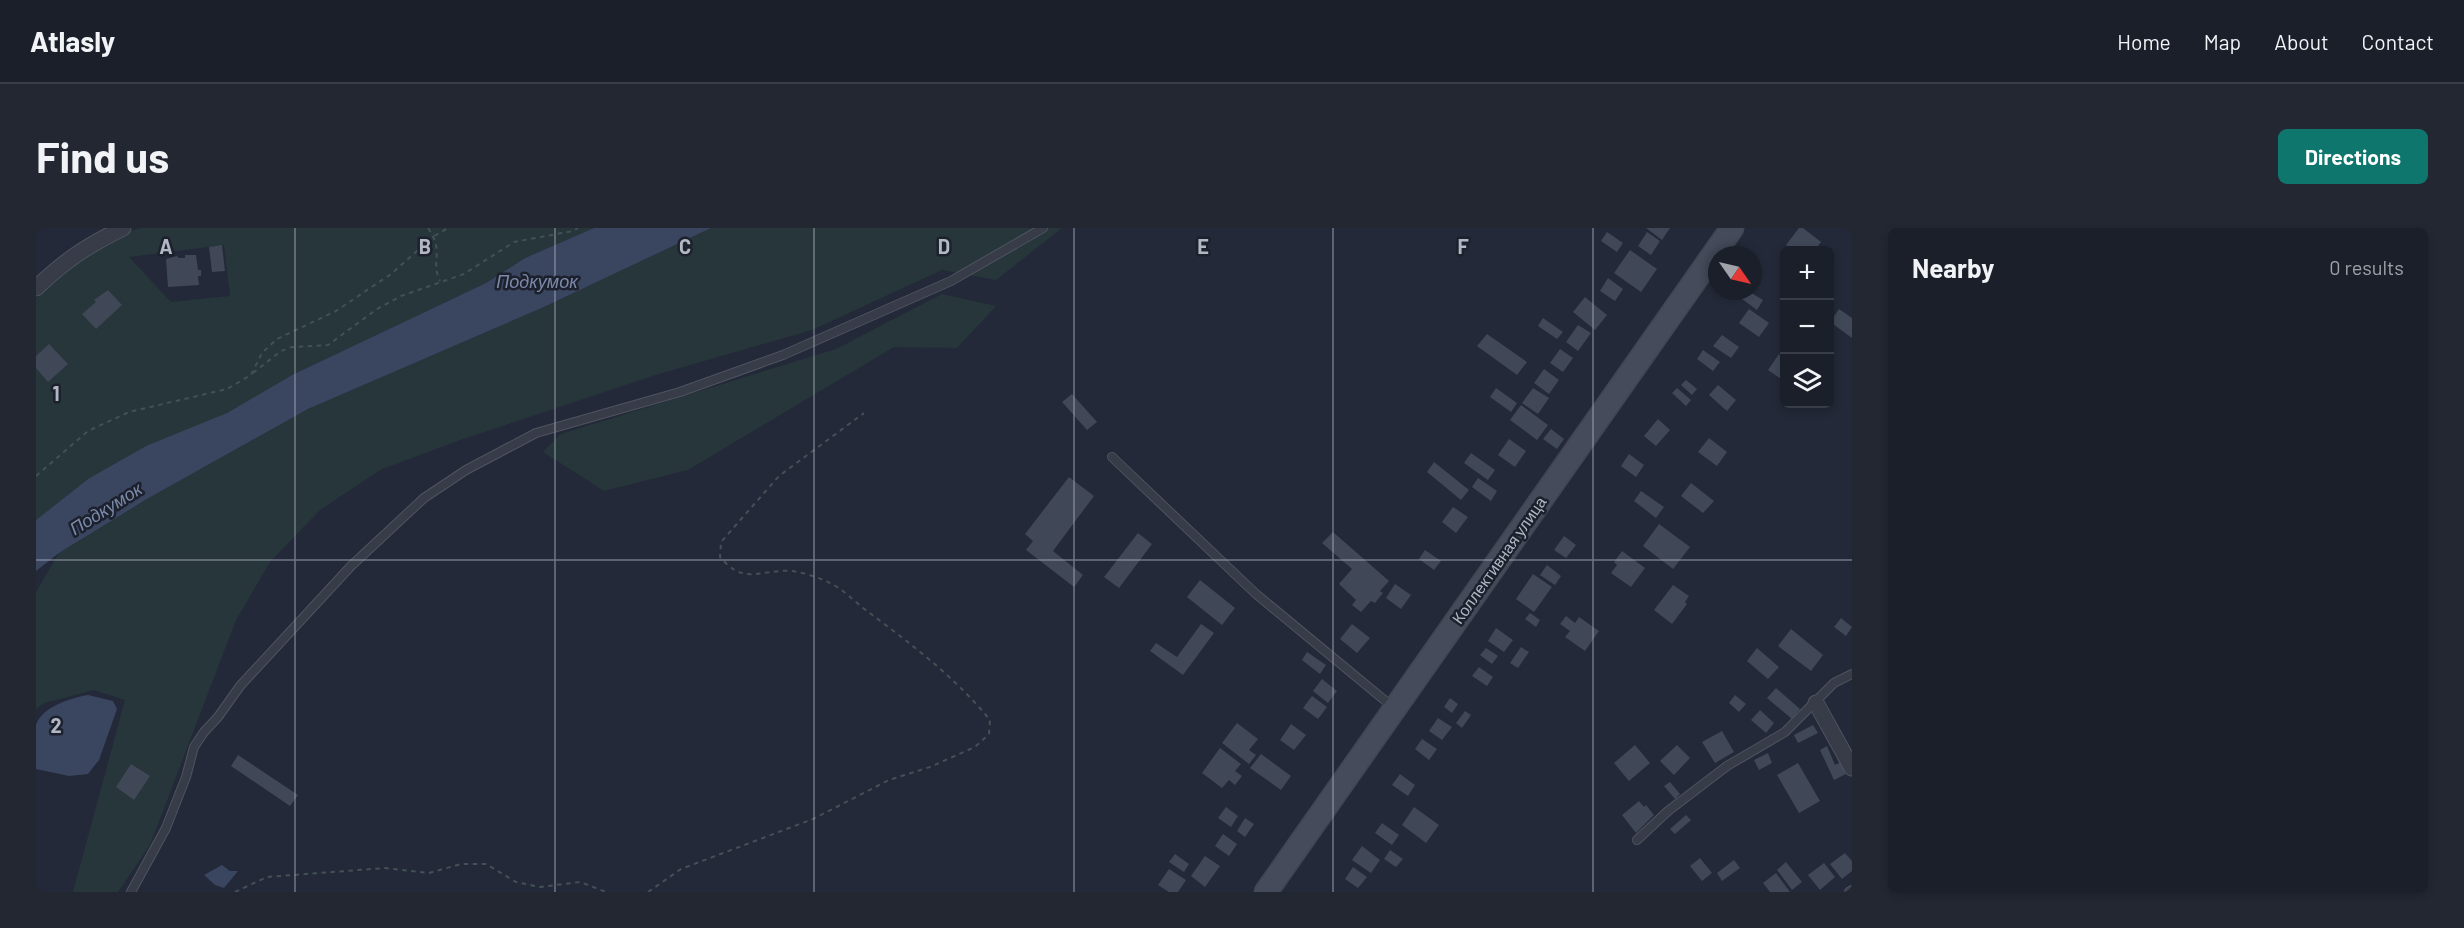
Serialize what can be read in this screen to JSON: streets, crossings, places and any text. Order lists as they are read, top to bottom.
{
  "streets": {
    "street": ["Коллективная улица"]
  },
  "water": ["Подкумок"],
  "north": "bottom right",
  "page": {
    "header": "Atlasly",
    "nav": [
      "Home",
      "Map",
      "About",
      "Contact"
    ],
    "buttons": "Directions",
    "title": "Find us",
    "heading": ["Nearby", "0 results"],
    "map_buttons": ["+", "−"]
  },
  "grid": {
    "columns": [
      "A",
      "B",
      "C",
      "D",
      "E",
      "F"
    ],
    "rows": ["1", "2"]
  }
}
